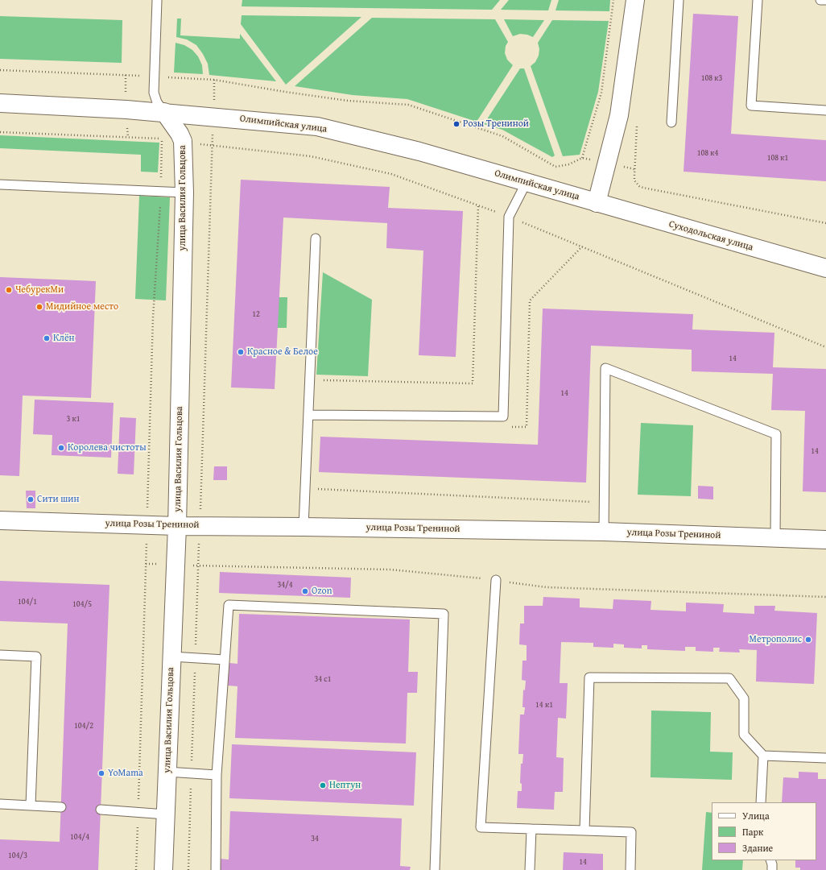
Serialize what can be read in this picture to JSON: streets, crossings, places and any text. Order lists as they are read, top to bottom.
{
  "streets": {
    "street": [
      "Олимпийская улица",
      "улица Василия Гольцова",
      "Суходольская улица",
      "улица Розы Трениной"
    ]
  },
  "crossings": [
    ["Олимпийская улица", "улица Василия Гольцова"],
    ["Олимпийская улица", "Суходольская улица"],
    ["улица Василия Гольцова", "улица Розы Трениной"]
  ],
  "places": [
    "Розы Трениной",
    "ЧебурекМи",
    "Мидийное место",
    "Клён",
    "Красное & Белое",
    "Королева чистоты",
    "Сити шин",
    "Ozon",
    "Метрополис",
    "YoMama",
    "Нептун"
  ],
  "house_numbers": [
    "108 к3",
    "108 к4",
    "108 к1",
    "12",
    "14",
    "14",
    "3 к1",
    "14",
    "34/4",
    "104/1",
    "104/5",
    "34 с1",
    "14 к1",
    "104/2",
    "104/4",
    "34",
    "104/3",
    "14"
  ],
  "legend": ["Улица", "Парк", "Здание"]
}
